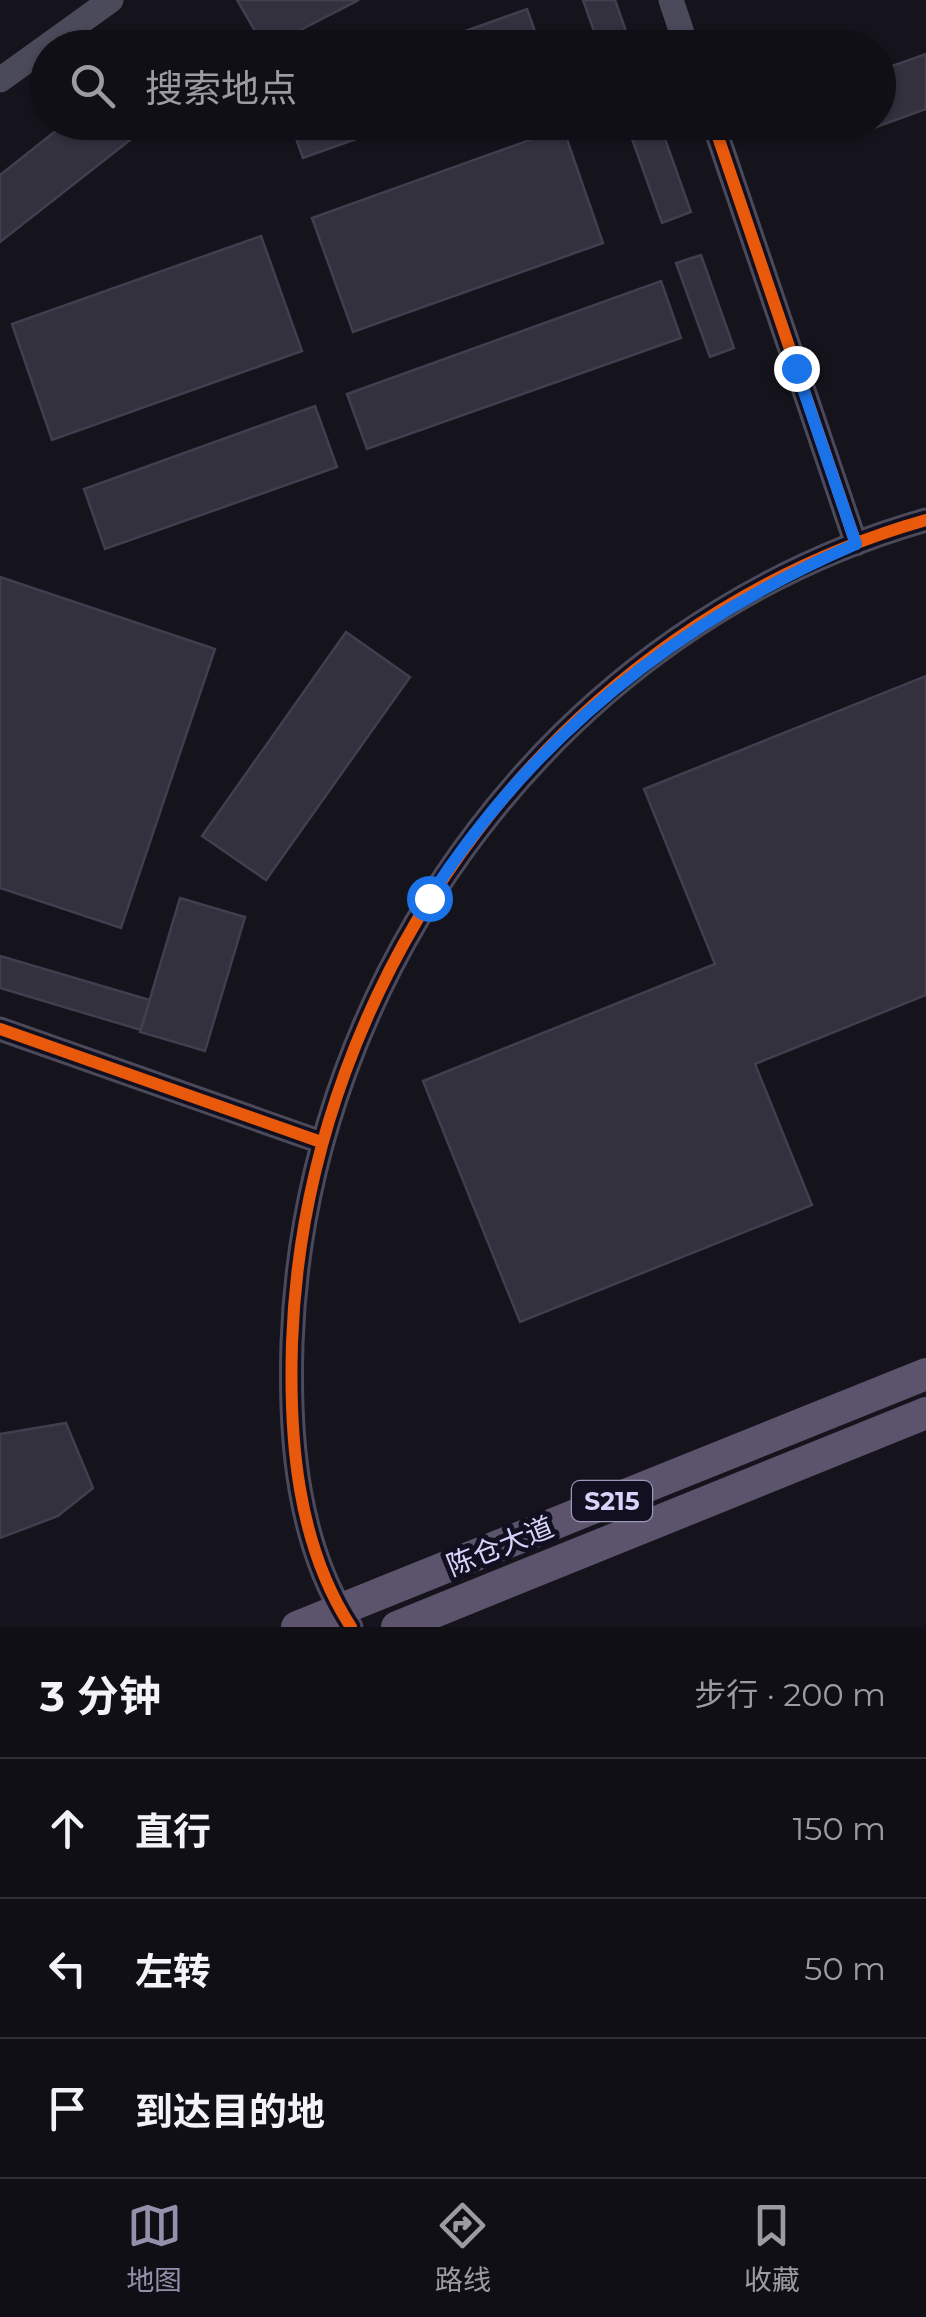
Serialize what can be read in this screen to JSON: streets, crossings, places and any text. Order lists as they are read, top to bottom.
{
  "streets": {
    "main road": ["S215", "陈仓大道"]
  },
  "page": {
    "search": "搜索地点",
    "heading": ["3 分钟", "步行 · 200 m"],
    "list": [
      ["直行", "150 m"],
      ["左转", "50 m"],
      "到达目的地"
    ],
    "nav": ["地图", "路线", "收藏"]
  }
}
